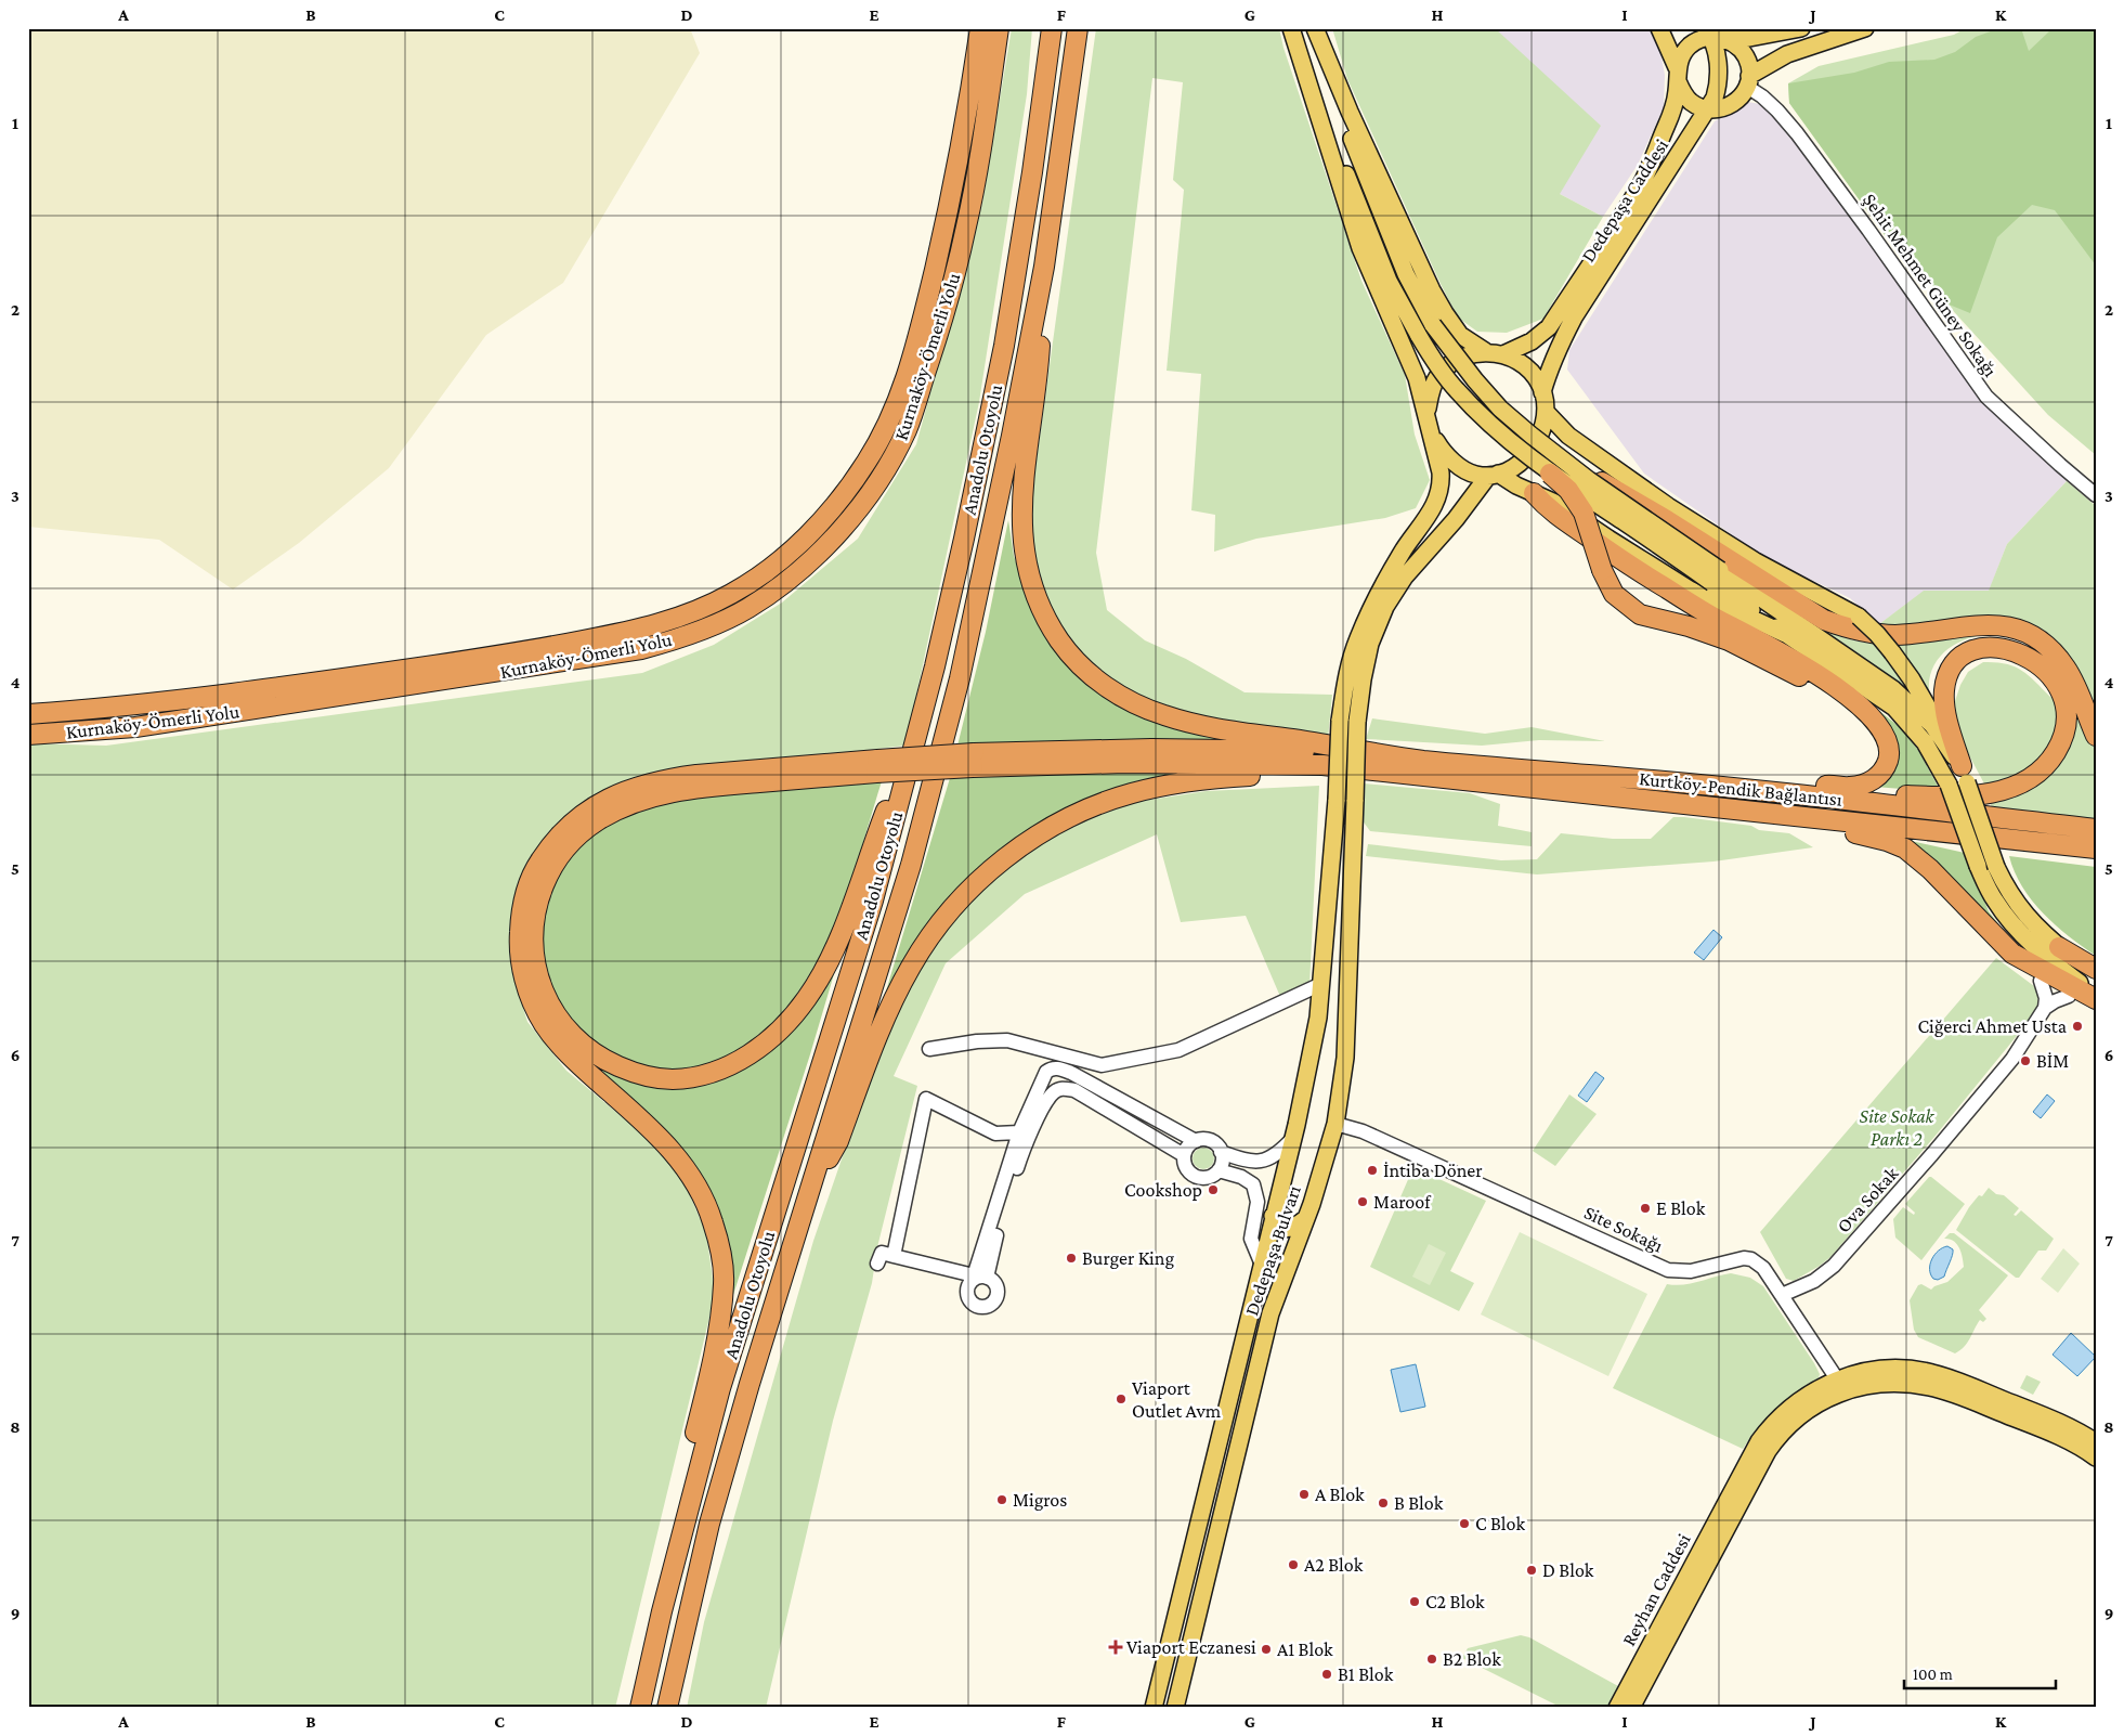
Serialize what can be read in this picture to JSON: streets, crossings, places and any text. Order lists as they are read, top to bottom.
{
  "streets": {
    "highway": ["Kurnaköy-Ömerli Yolu", "Anadolu Otoyolu", "Kurtköy-Pendik Bağlantısı"],
    "main road": ["Dedepaşa Caddesi", "Dedepaşa Bulvarı", "Reyhan Caddesi"],
    "street": ["Şehit Mehmet Güney Sokağı", "Ova Sokak", "Site Sokağı"]
  },
  "crossings": [
    ["Dedepaşa Caddesi", "Dedepaşa Bulvarı"],
    ["Ova Sokak", "Site Sokağı"],
    ["Site Sokağı", "Dedepaşa Bulvarı"],
    ["Site Sokağı", "Reyhan Caddesi"]
  ],
  "parks": ["Site Sokak Parkı 2"],
  "places": {
    "other": [
      "Ciğerci Ahmet Usta",
      "BİM",
      "İntiba Döner",
      "Cookshop",
      "Maroof",
      "E Blok",
      "Burger King",
      "Viaport Outlet Avm",
      "A Blok",
      "Migros",
      "B Blok",
      "C Blok",
      "A2 Blok",
      "D Blok",
      "C2 Blok",
      "A1 Blok",
      "B2 Blok",
      "B1 Blok"
    ],
    "health": ["Viaport Eczanesi"]
  },
  "scale_bar": "100 m",
  "grid": {
    "columns": [
      "A",
      "B",
      "C",
      "D",
      "E",
      "F",
      "G",
      "H",
      "I",
      "J",
      "K"
    ],
    "rows": [
      "1",
      "2",
      "3",
      "4",
      "5",
      "6",
      "7",
      "8",
      "9"
    ]
  }
}
